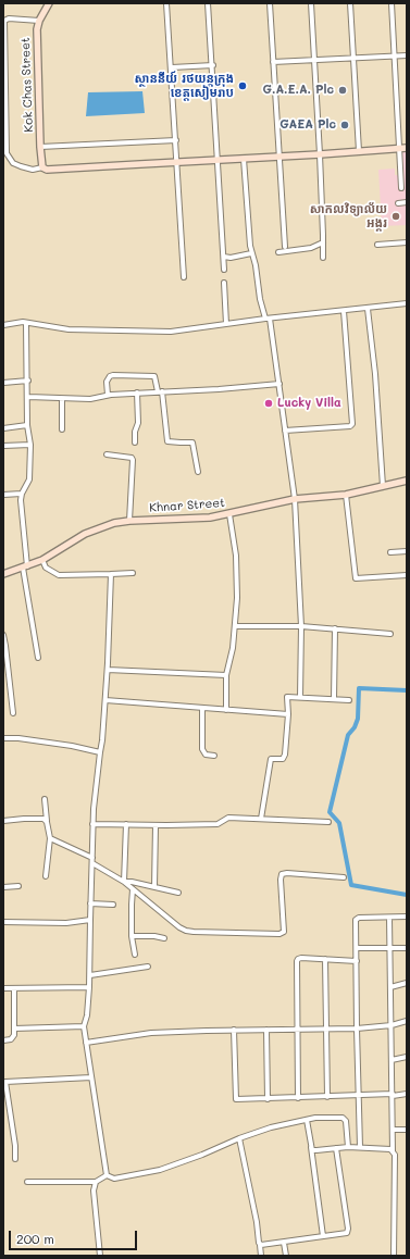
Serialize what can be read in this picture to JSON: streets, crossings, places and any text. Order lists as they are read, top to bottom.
{
  "streets": {
    "street": ["Kok Chas Street", "Khnar Street"]
  },
  "places": [
    "ស្ថាននីយ៍ រថយន្តក្រុង ខេត្តសៀមរាប",
    "G.A.E.A. Plc",
    "GAEA Plc",
    "សាកលវិទ្យាល័យ អង្គរ",
    "Lucky Villa"
  ],
  "scale_bar": "200 m"
}
